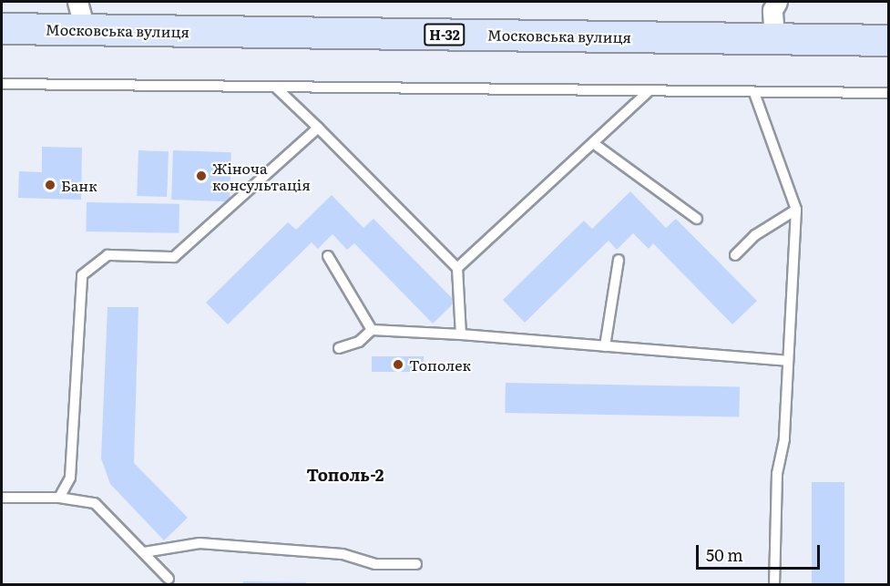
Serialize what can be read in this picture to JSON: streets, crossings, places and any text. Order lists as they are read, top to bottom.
{
  "streets": {
    "main road": ["Московська вулиця", "Н-32"]
  },
  "districts": ["Тополь-2"],
  "places": ["Жіноча консультація", "Банк", "Тополек"],
  "scale_bar": "50 m"
}
